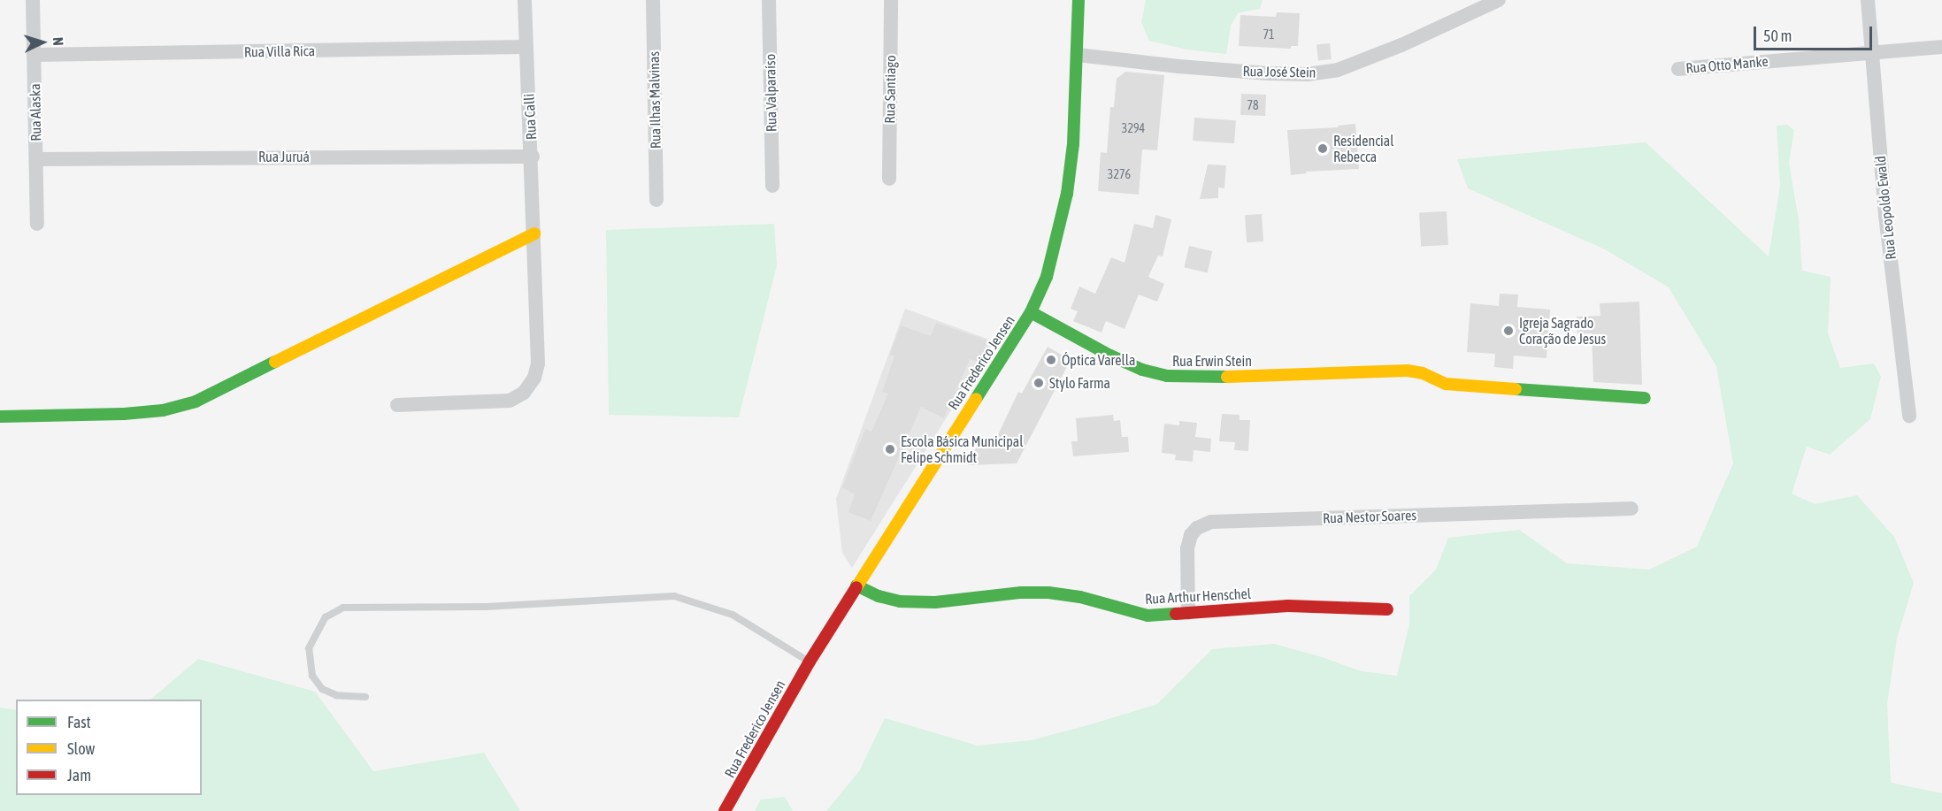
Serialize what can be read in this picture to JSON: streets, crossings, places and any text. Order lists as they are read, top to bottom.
{
  "streets": {
    "street": [
      "Rua Villa Rica",
      "Rua Otto Manke",
      "Rua José Stein",
      "Rua Santiago",
      "Rua Valparaíso",
      "Rua Ilhas Malvinas",
      "Rua Alaska",
      "Rua Calli",
      "Rua Juruá",
      "Rua Leopoldo Ewald",
      "Rua Erwin Stein",
      "Rua Frederico Jensen",
      "Rua Nestor Soares",
      "Rua Arthur Henschel"
    ]
  },
  "crossings": [
    ["Rua Villa Rica", "Rua Alaska"],
    ["Rua Villa Rica", "Rua Calli"],
    ["Rua Otto Manke", "Rua Leopoldo Ewald"],
    ["Rua José Stein", "Rua Frederico Jensen"],
    ["Rua Alaska", "Rua Juruá"],
    ["Rua Calli", "Rua Juruá"],
    ["Rua Erwin Stein", "Rua Frederico Jensen"],
    ["Rua Frederico Jensen", "Rua Arthur Henschel"],
    ["Rua Nestor Soares", "Rua Arthur Henschel"]
  ],
  "places": [
    "Residencial Rebecca",
    "Igreja Sagrado Coração de Jesus",
    "Óptica Varella",
    "Stylo Farma",
    "Escola Básica Municipal Felipe Schmidt"
  ],
  "house_numbers": [
    "71",
    "78",
    "3294",
    "3276"
  ],
  "legend": ["Fast", "Slow", "Jam"],
  "scale_bar": "50 m",
  "north": "right"
}
